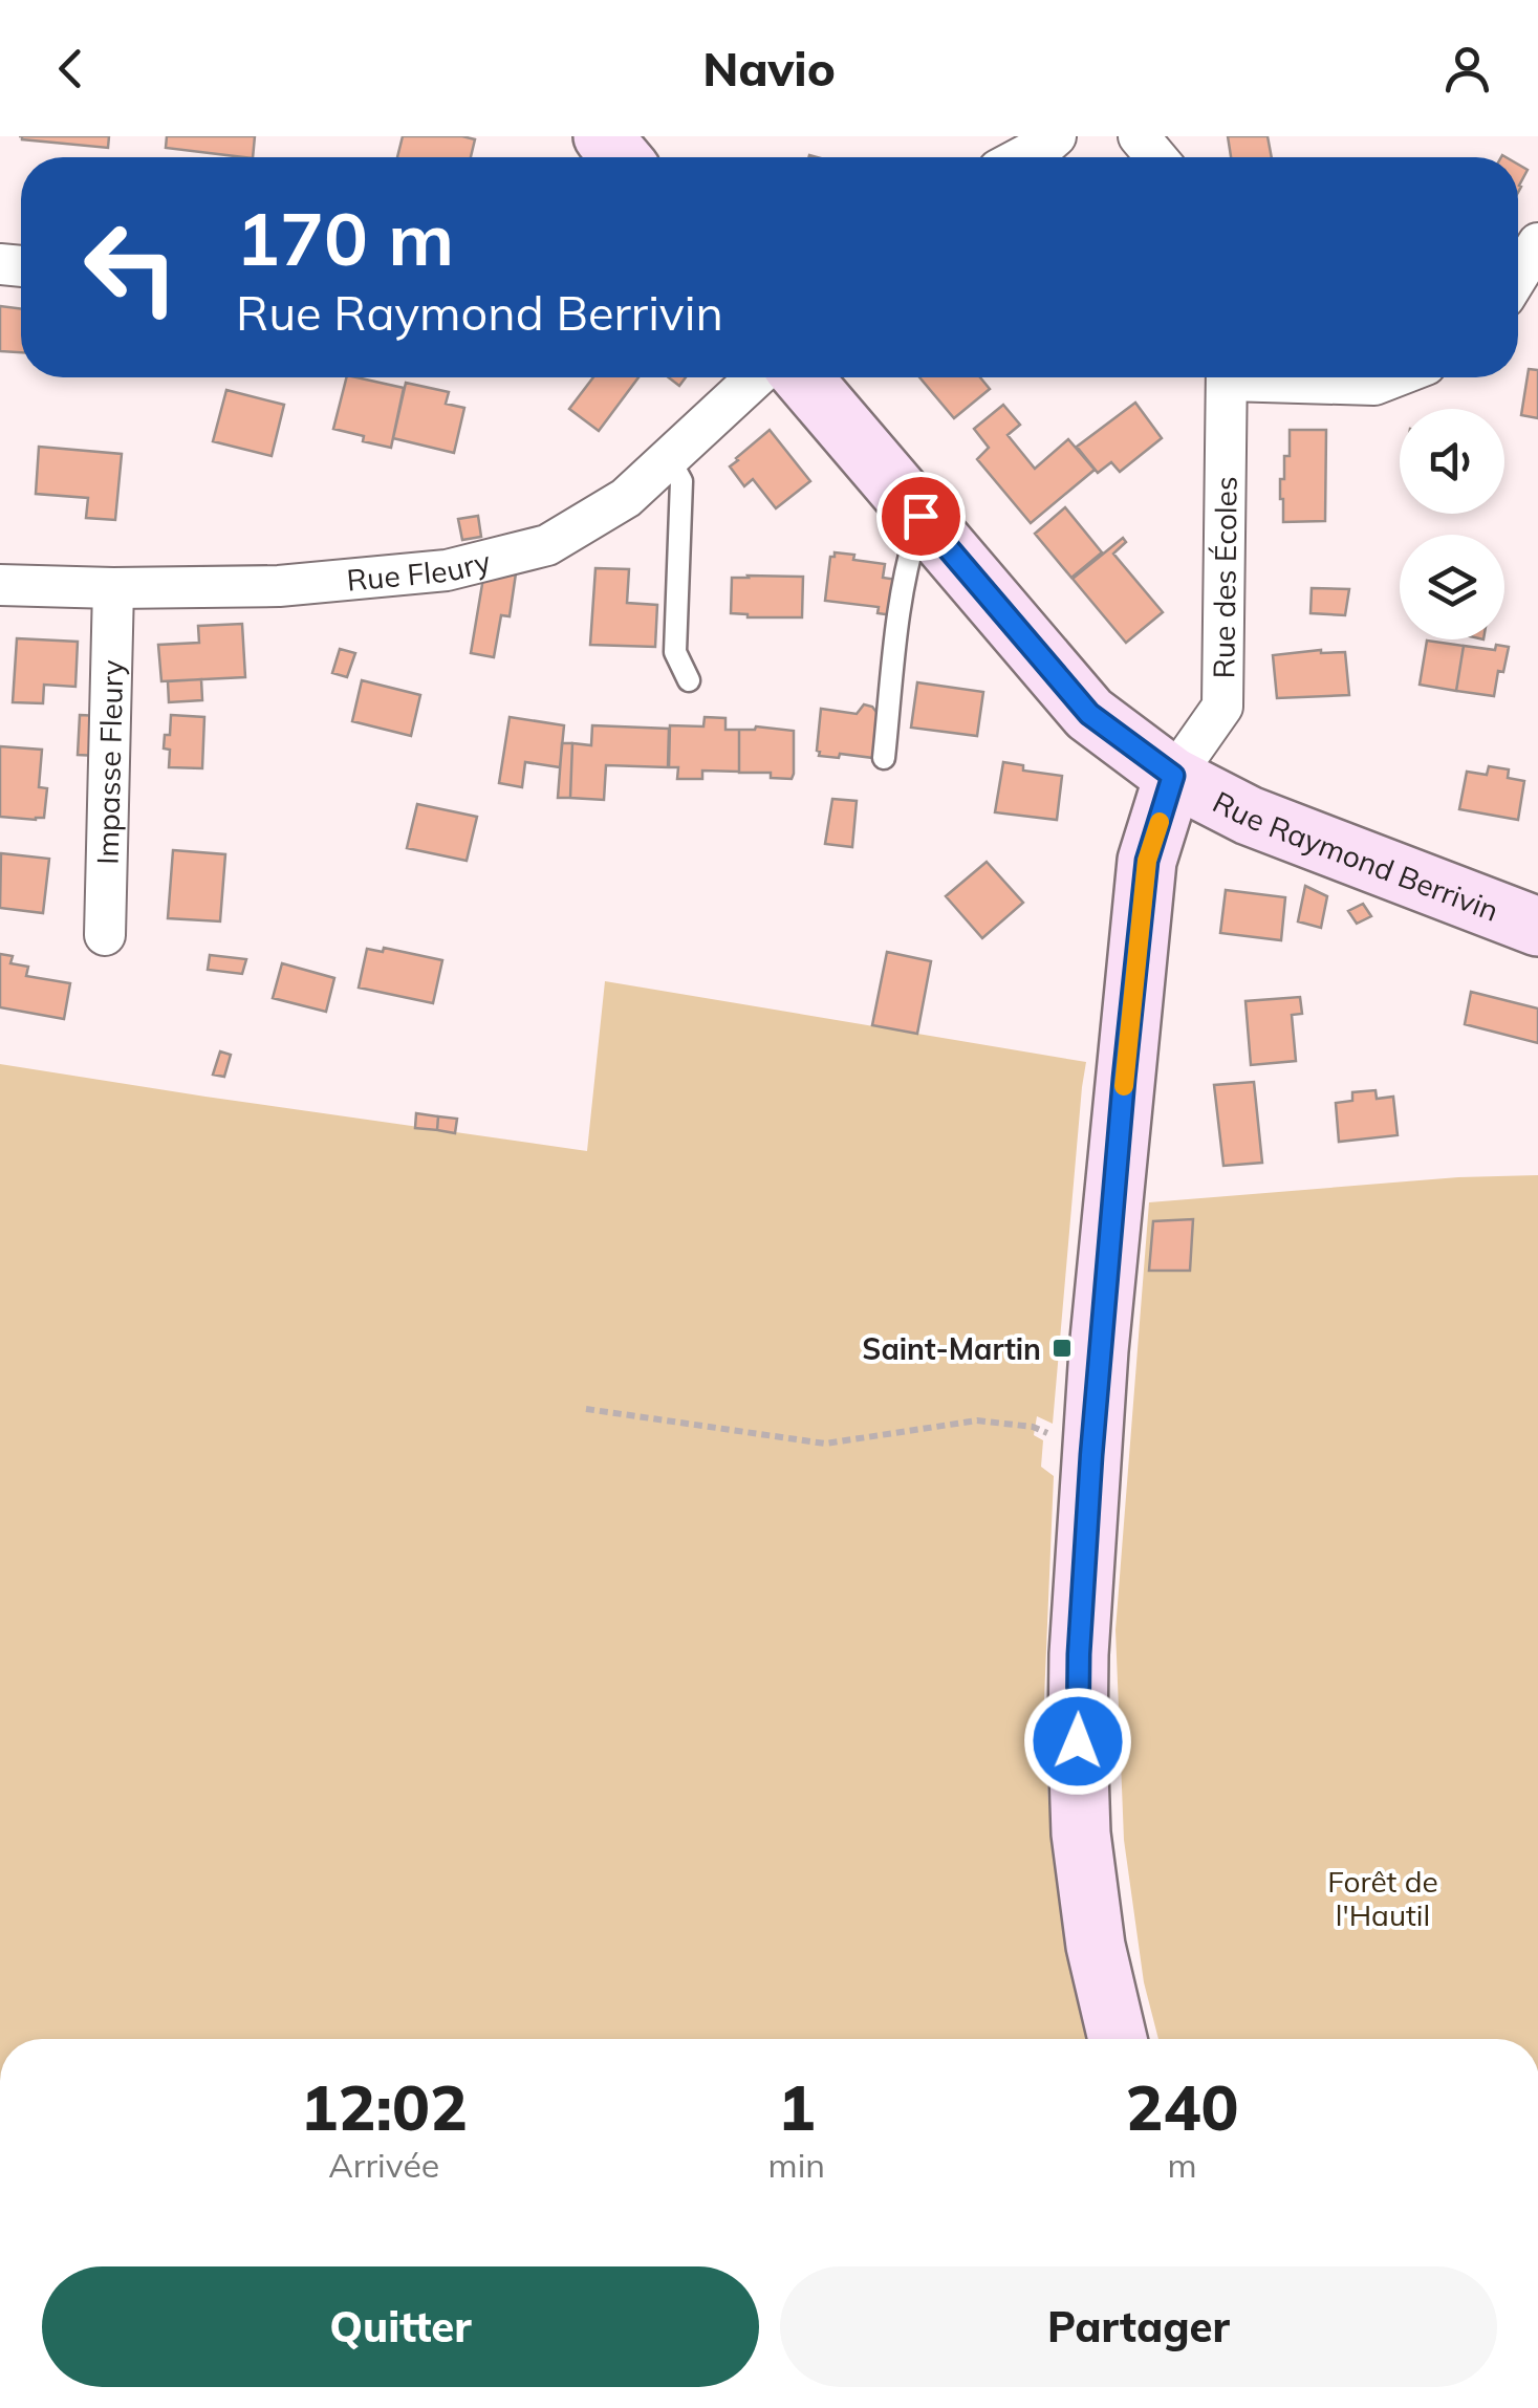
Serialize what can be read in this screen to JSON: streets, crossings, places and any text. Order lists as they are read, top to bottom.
{
  "streets": {
    "street": [
      "Rue Fleury",
      "Rue des Écoles",
      "Impasse Fleury",
      "Rue Raymond Berrivin"
    ]
  },
  "crossings": [
    ["Rue Fleury", "Impasse Fleury"],
    ["Rue des Écoles", "Rue Raymond Berrivin"]
  ],
  "parks": ["Forêt de l'Hautil"],
  "places": {
    "transit": ["Saint-Martin"]
  },
  "page": {
    "header": "Navio",
    "turn": ["170 m", "Rue Raymond Berrivin"],
    "eta": [
      "12:02",
      "Arrivée",
      "1",
      "min",
      "240",
      "m"
    ],
    "buttons": ["Quitter", "Partager"]
  }
}
